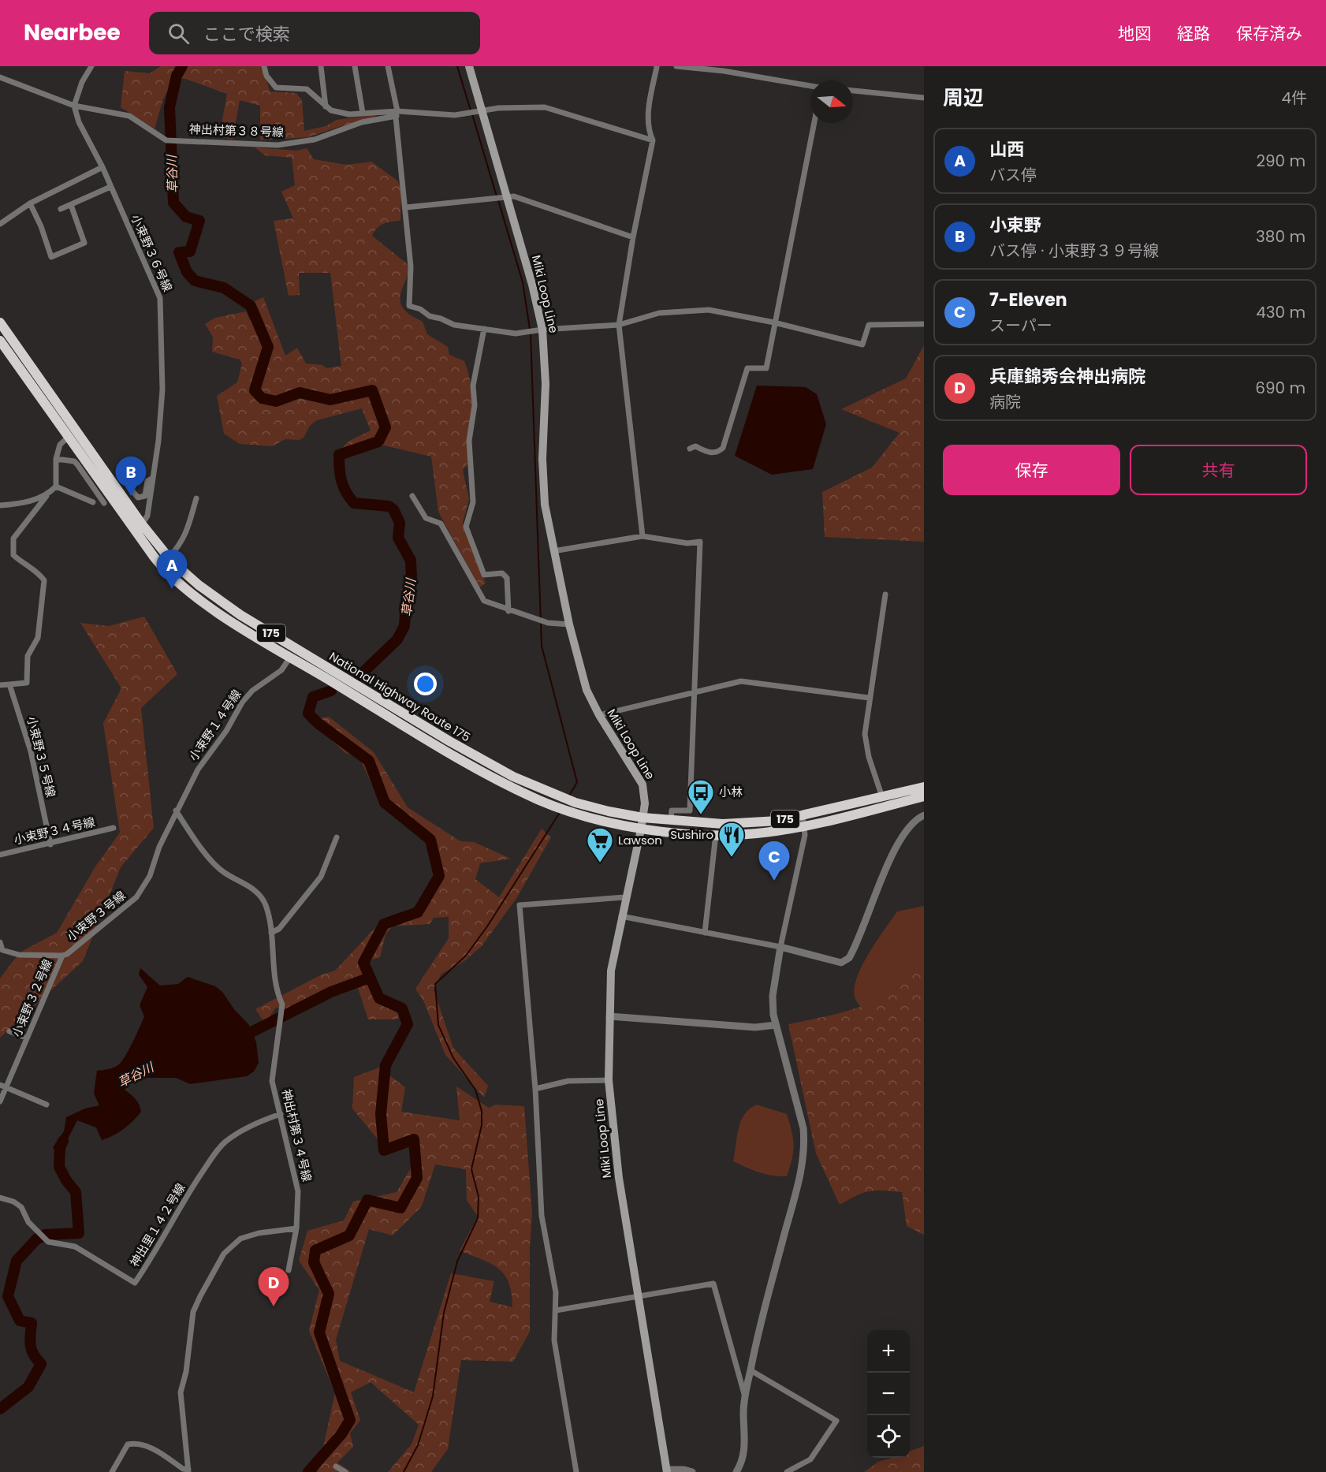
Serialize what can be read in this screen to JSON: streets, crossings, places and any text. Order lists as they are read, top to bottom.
{
  "streets": {
    "highway": ["175", "National Highway Route 175"],
    "main road": ["Miki Loop Line"],
    "street": [
      "神出村第３８号線",
      "小束野３６号線",
      "小束野１４号線",
      "小束野３５号線",
      "小束野３４号線",
      "小束野３号線",
      "小束野３２号線",
      "神出村第３４号線",
      "神出里１４２号線"
    ]
  },
  "crossings": [
    ["神出村第３８号線", "小束野３６号線"],
    ["小束野３６号線", "National Highway Route 175"],
    ["Miki Loop Line", "National Highway Route 175"],
    ["National Highway Route 175", "小束野１４号線"],
    ["小束野１４号線", "小束野３号線"],
    ["小束野３５号線", "小束野３４号線"],
    ["小束野３号線", "小束野３２号線"],
    ["小束野３号線", "神出村第３４号線"],
    ["神出村第３４号線", "神出里１４２号線"]
  ],
  "water": ["草谷川"],
  "places": {
    "bus stop": ["小林"],
    "restaurant": ["Sushiro"],
    "supermarket": ["Lawson"]
  },
  "north": "right",
  "page": {
    "header": "Nearbee",
    "search": "ここで検索",
    "nav": ["地図", "経路", "保存済み"],
    "heading": ["周辺", "4件"],
    "list": [
      {
        "mark": "A",
        "name": "山西",
        "note": "バス停",
        "value": "290 m"
      },
      {
        "mark": "B",
        "name": "小束野",
        "note": "バス停 · 小束野３９号線",
        "value": "380 m"
      },
      {
        "mark": "C",
        "name": "7-Eleven",
        "note": "スーパー",
        "value": "430 m"
      },
      {
        "mark": "D",
        "name": "兵庫錦秀会神出病院",
        "note": "病院",
        "value": "690 m"
      }
    ],
    "buttons": ["保存", "共有"],
    "pins": [
      "B",
      "A",
      "C",
      "D"
    ],
    "map_buttons": ["+", "−"]
  }
}
